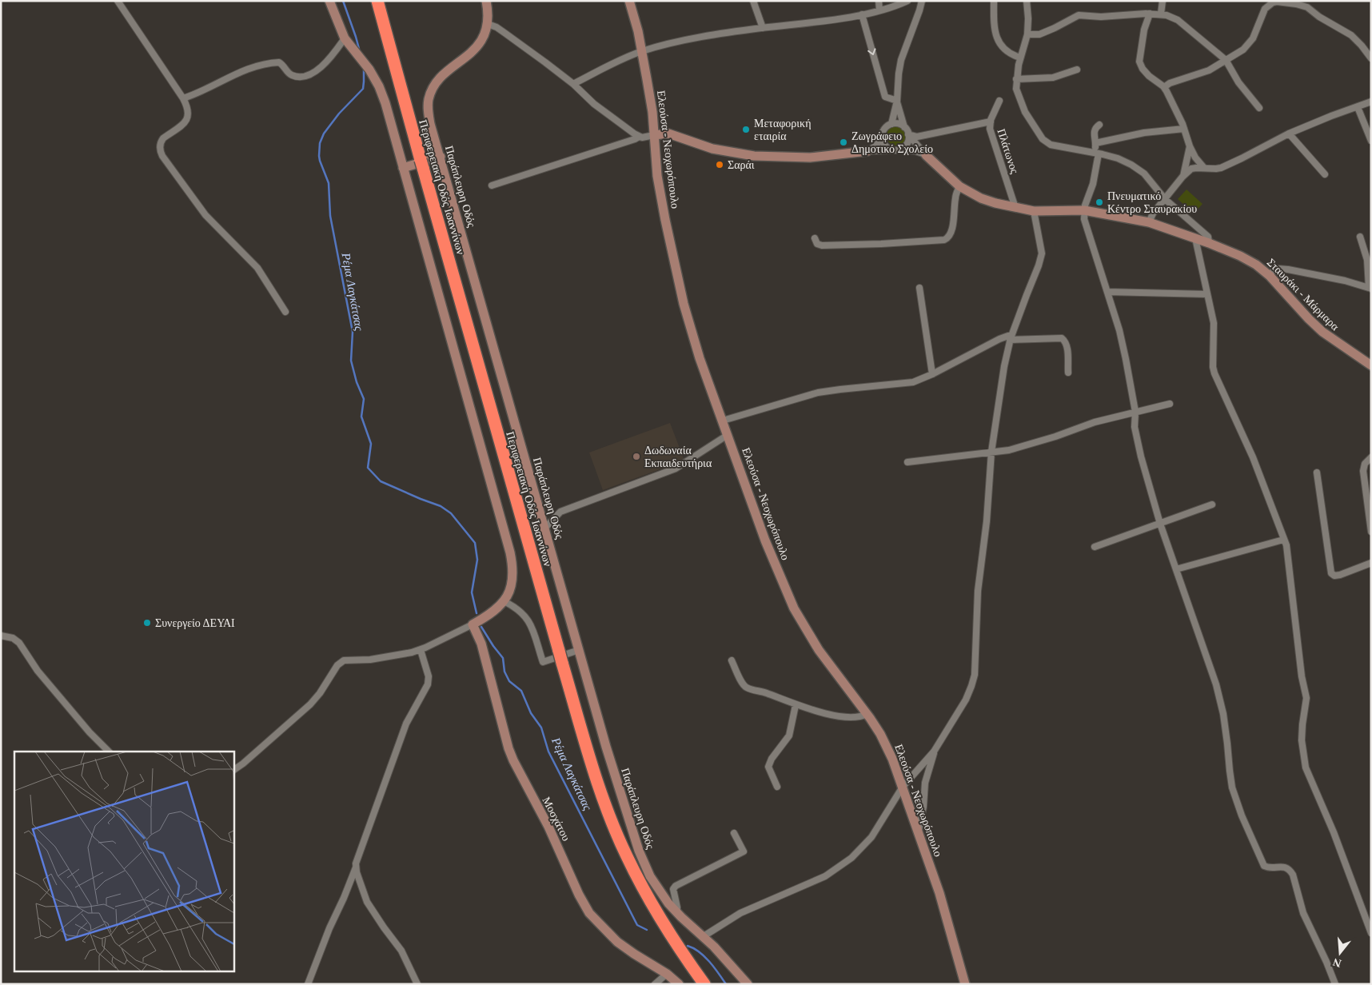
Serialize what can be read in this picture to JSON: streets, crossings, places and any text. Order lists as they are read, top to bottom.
{
  "streets": {
    "highway": ["Περιφερειακή Οδός Ιωαννίνων"],
    "street": [
      "Ελεούσα - Νεοχωρόπουλο",
      "Πλάτωνος",
      "Παράπλευρη Οδός",
      "Σταυράκι - Μάρμαρα",
      "Μοσχάτου"
    ]
  },
  "crossings": [
    ["Πλάτωνος", "Σταυράκι - Μάρμαρα"]
  ],
  "water": ["Ρέμα Λαγκάτσας"],
  "places": [
    "Μεταφορική εταιρία",
    "Ζωγράφειο Δημοτικό Σχολείο",
    "Σαράι",
    "Πνευματικό Κέντρο Σταυρακίου",
    "Δωδωναία Εκπαιδευτήρια",
    "Συνεργείο ΔΕΥΑΙ"
  ],
  "north": "bottom"
}
